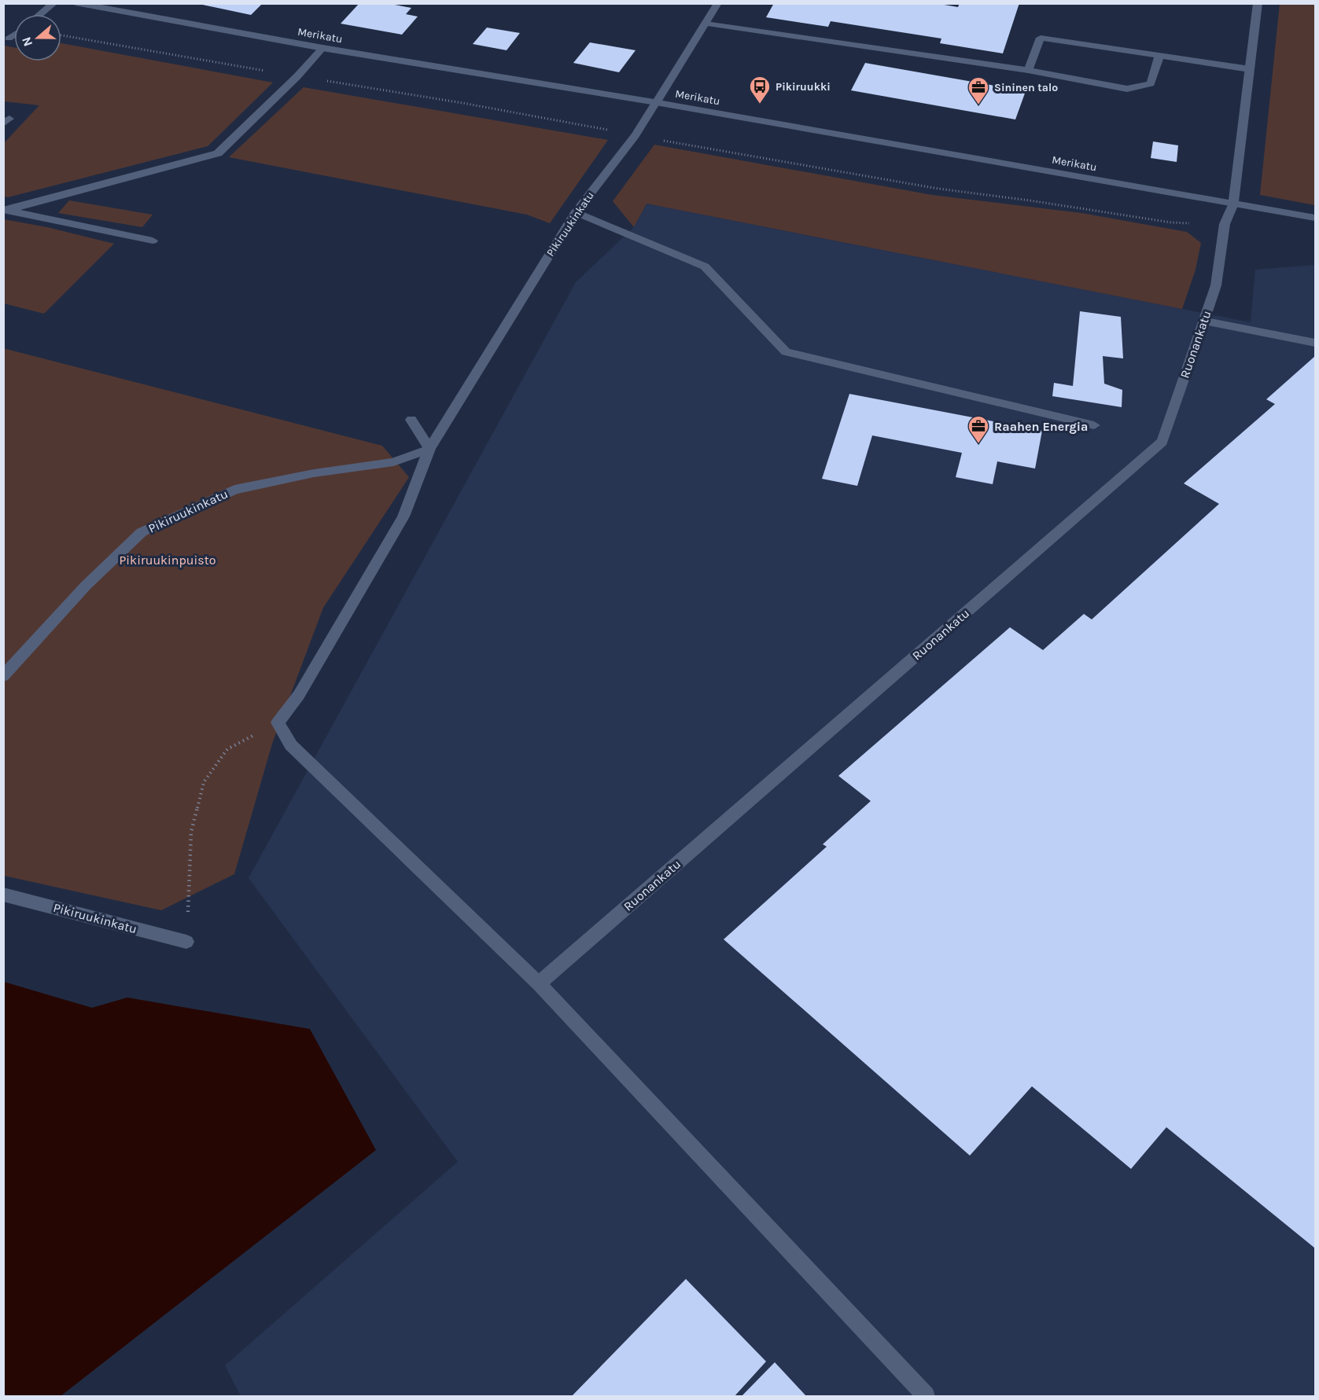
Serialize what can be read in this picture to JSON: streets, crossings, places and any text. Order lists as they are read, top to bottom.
{
  "streets": {
    "street": ["Merikatu", "Pikiruukinkatu", "Ruonankatu"]
  },
  "crossings": [
    ["Merikatu", "Pikiruukinkatu"],
    ["Merikatu", "Ruonankatu"]
  ],
  "parks": ["Pikiruukinpuisto"],
  "places": {
    "bus stop": ["Pikiruukki"],
    "office": ["Sininen talo", "Raahen Energia"]
  },
  "north": "left"
}
